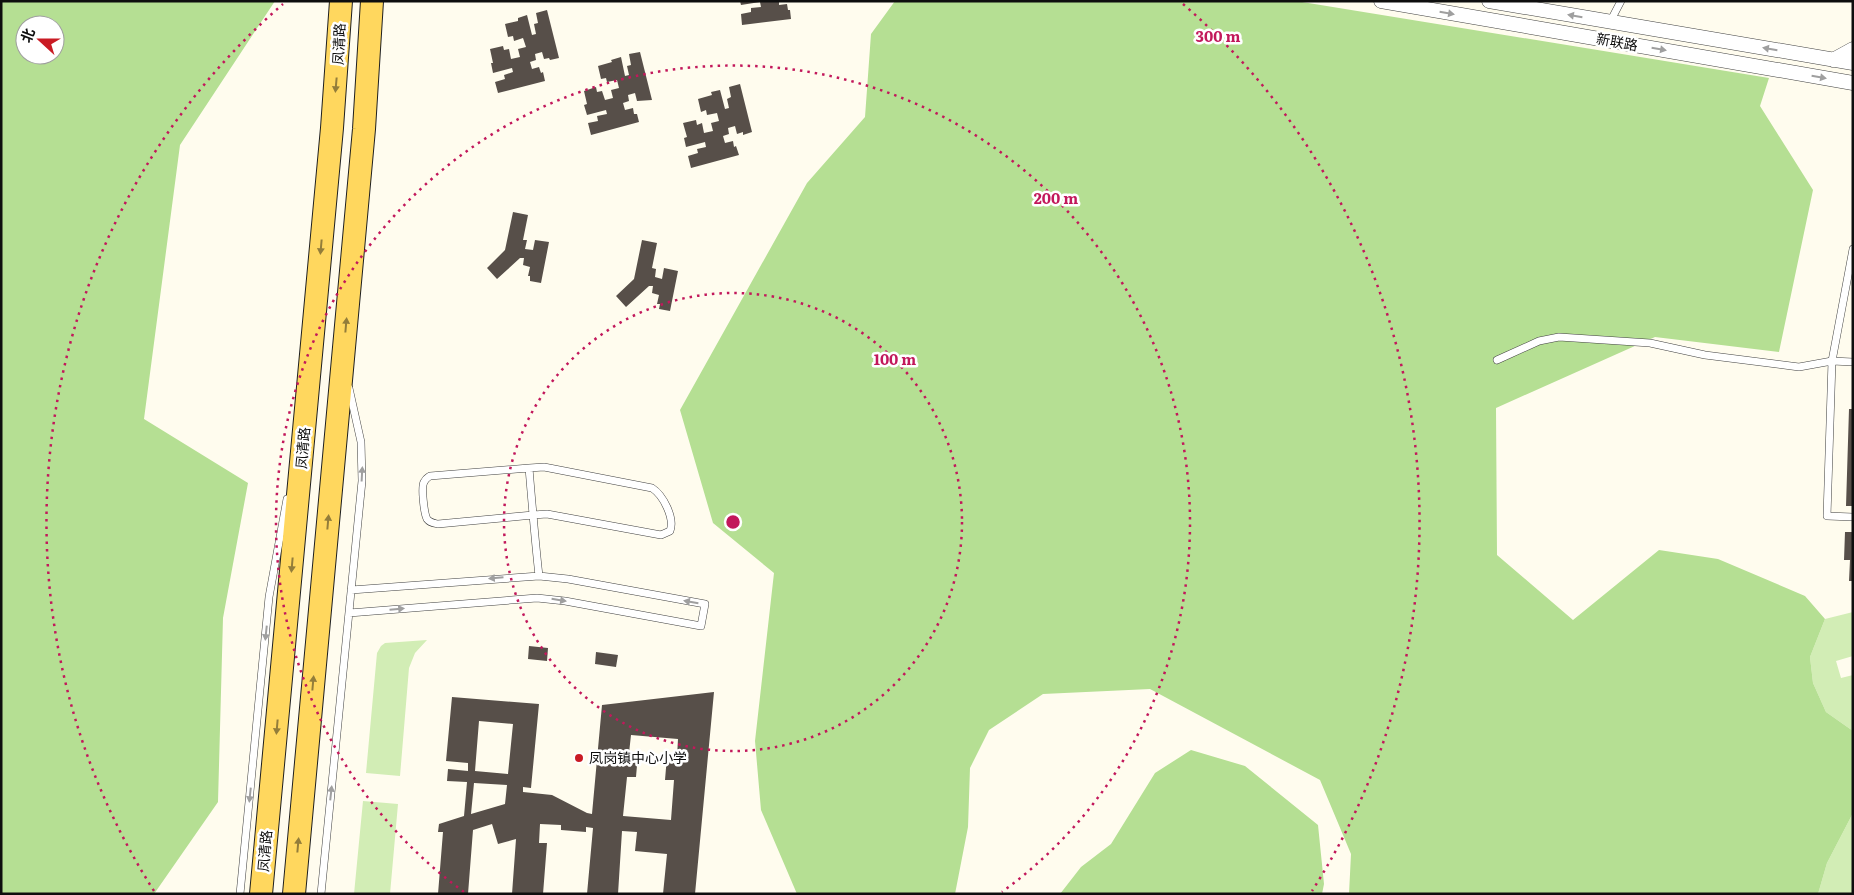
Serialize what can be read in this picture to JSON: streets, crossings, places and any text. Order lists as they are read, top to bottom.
{
  "streets": {
    "main road": ["凤清路"],
    "street": ["新联路"]
  },
  "places": ["凤岗镇中心小学"],
  "north": "left",
  "rings": ["300 m", "200 m", "100 m"]
}
